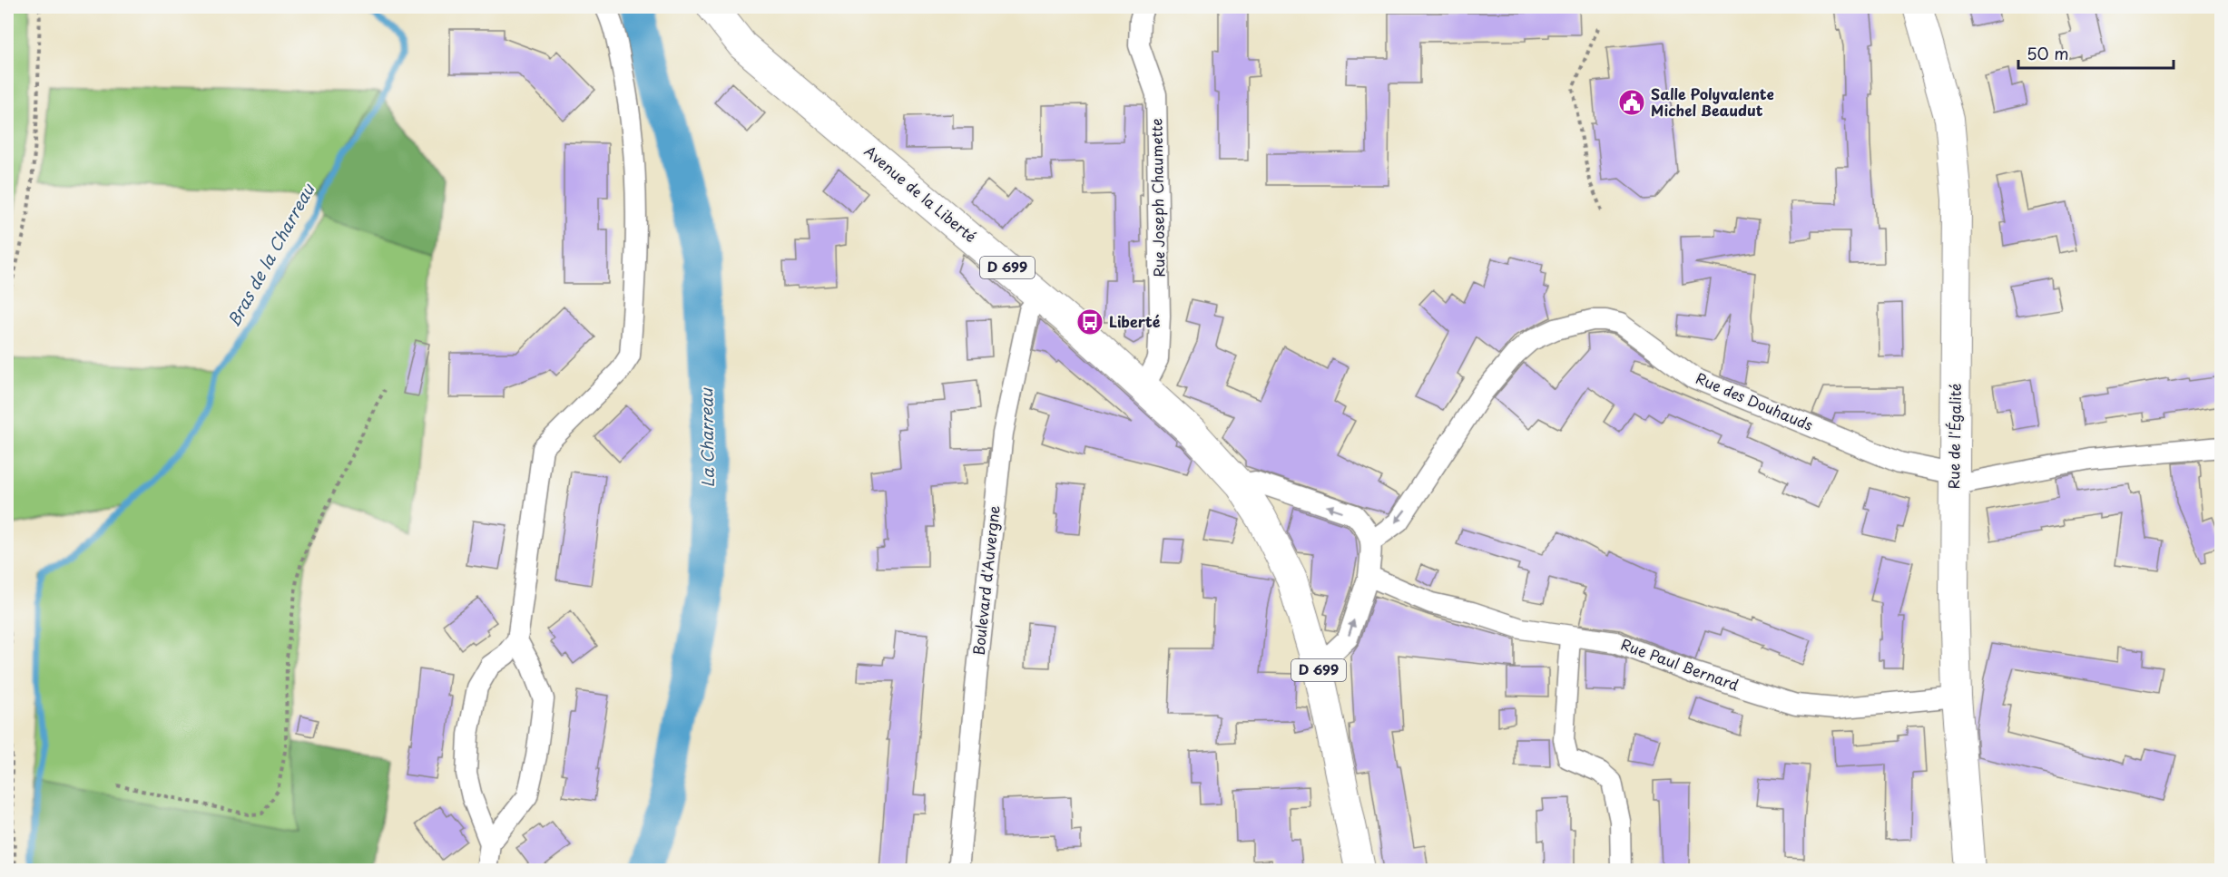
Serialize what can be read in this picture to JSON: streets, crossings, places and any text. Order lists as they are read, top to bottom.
{
  "streets": {
    "main road": ["Avenue de la Liberté", "D 699"],
    "street": [
      "Rue Joseph Chaumette",
      "Rue des Douhauds",
      "Rue de l'Égalité",
      "Boulevard d'Auvergne",
      "Rue Paul Bernard"
    ]
  },
  "crossings": [
    ["Avenue de la Liberté", "Rue Joseph Chaumette"],
    ["Avenue de la Liberté", "D 699"],
    ["Avenue de la Liberté", "Boulevard d'Auvergne"],
    ["Rue des Douhauds", "Rue de l'Égalité"],
    ["Rue de l'Égalité", "Rue Paul Bernard"]
  ],
  "one_way": ["Rue des Douhauds"],
  "water": ["Bras de la Charreau", "La Charreau"],
  "places": {
    "public building": ["Salle Polyvalente Michel Beaudut"],
    "bus stop": ["Liberté"]
  },
  "scale_bar": "50 m"
}
